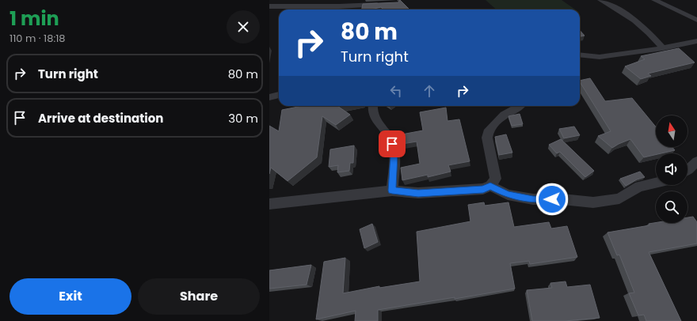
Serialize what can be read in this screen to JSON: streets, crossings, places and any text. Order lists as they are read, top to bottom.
{
  "north": "top",
  "page": {
    "heading": ["1 min", "110 m · 18:18"],
    "turn": ["80 m", "Turn right"],
    "list": [
      {
        "name": "Turn right",
        "value": "80 m"
      },
      {
        "name": "Arrive at destination",
        "value": "30 m"
      }
    ],
    "buttons": ["Exit", "Share"]
  }
}
